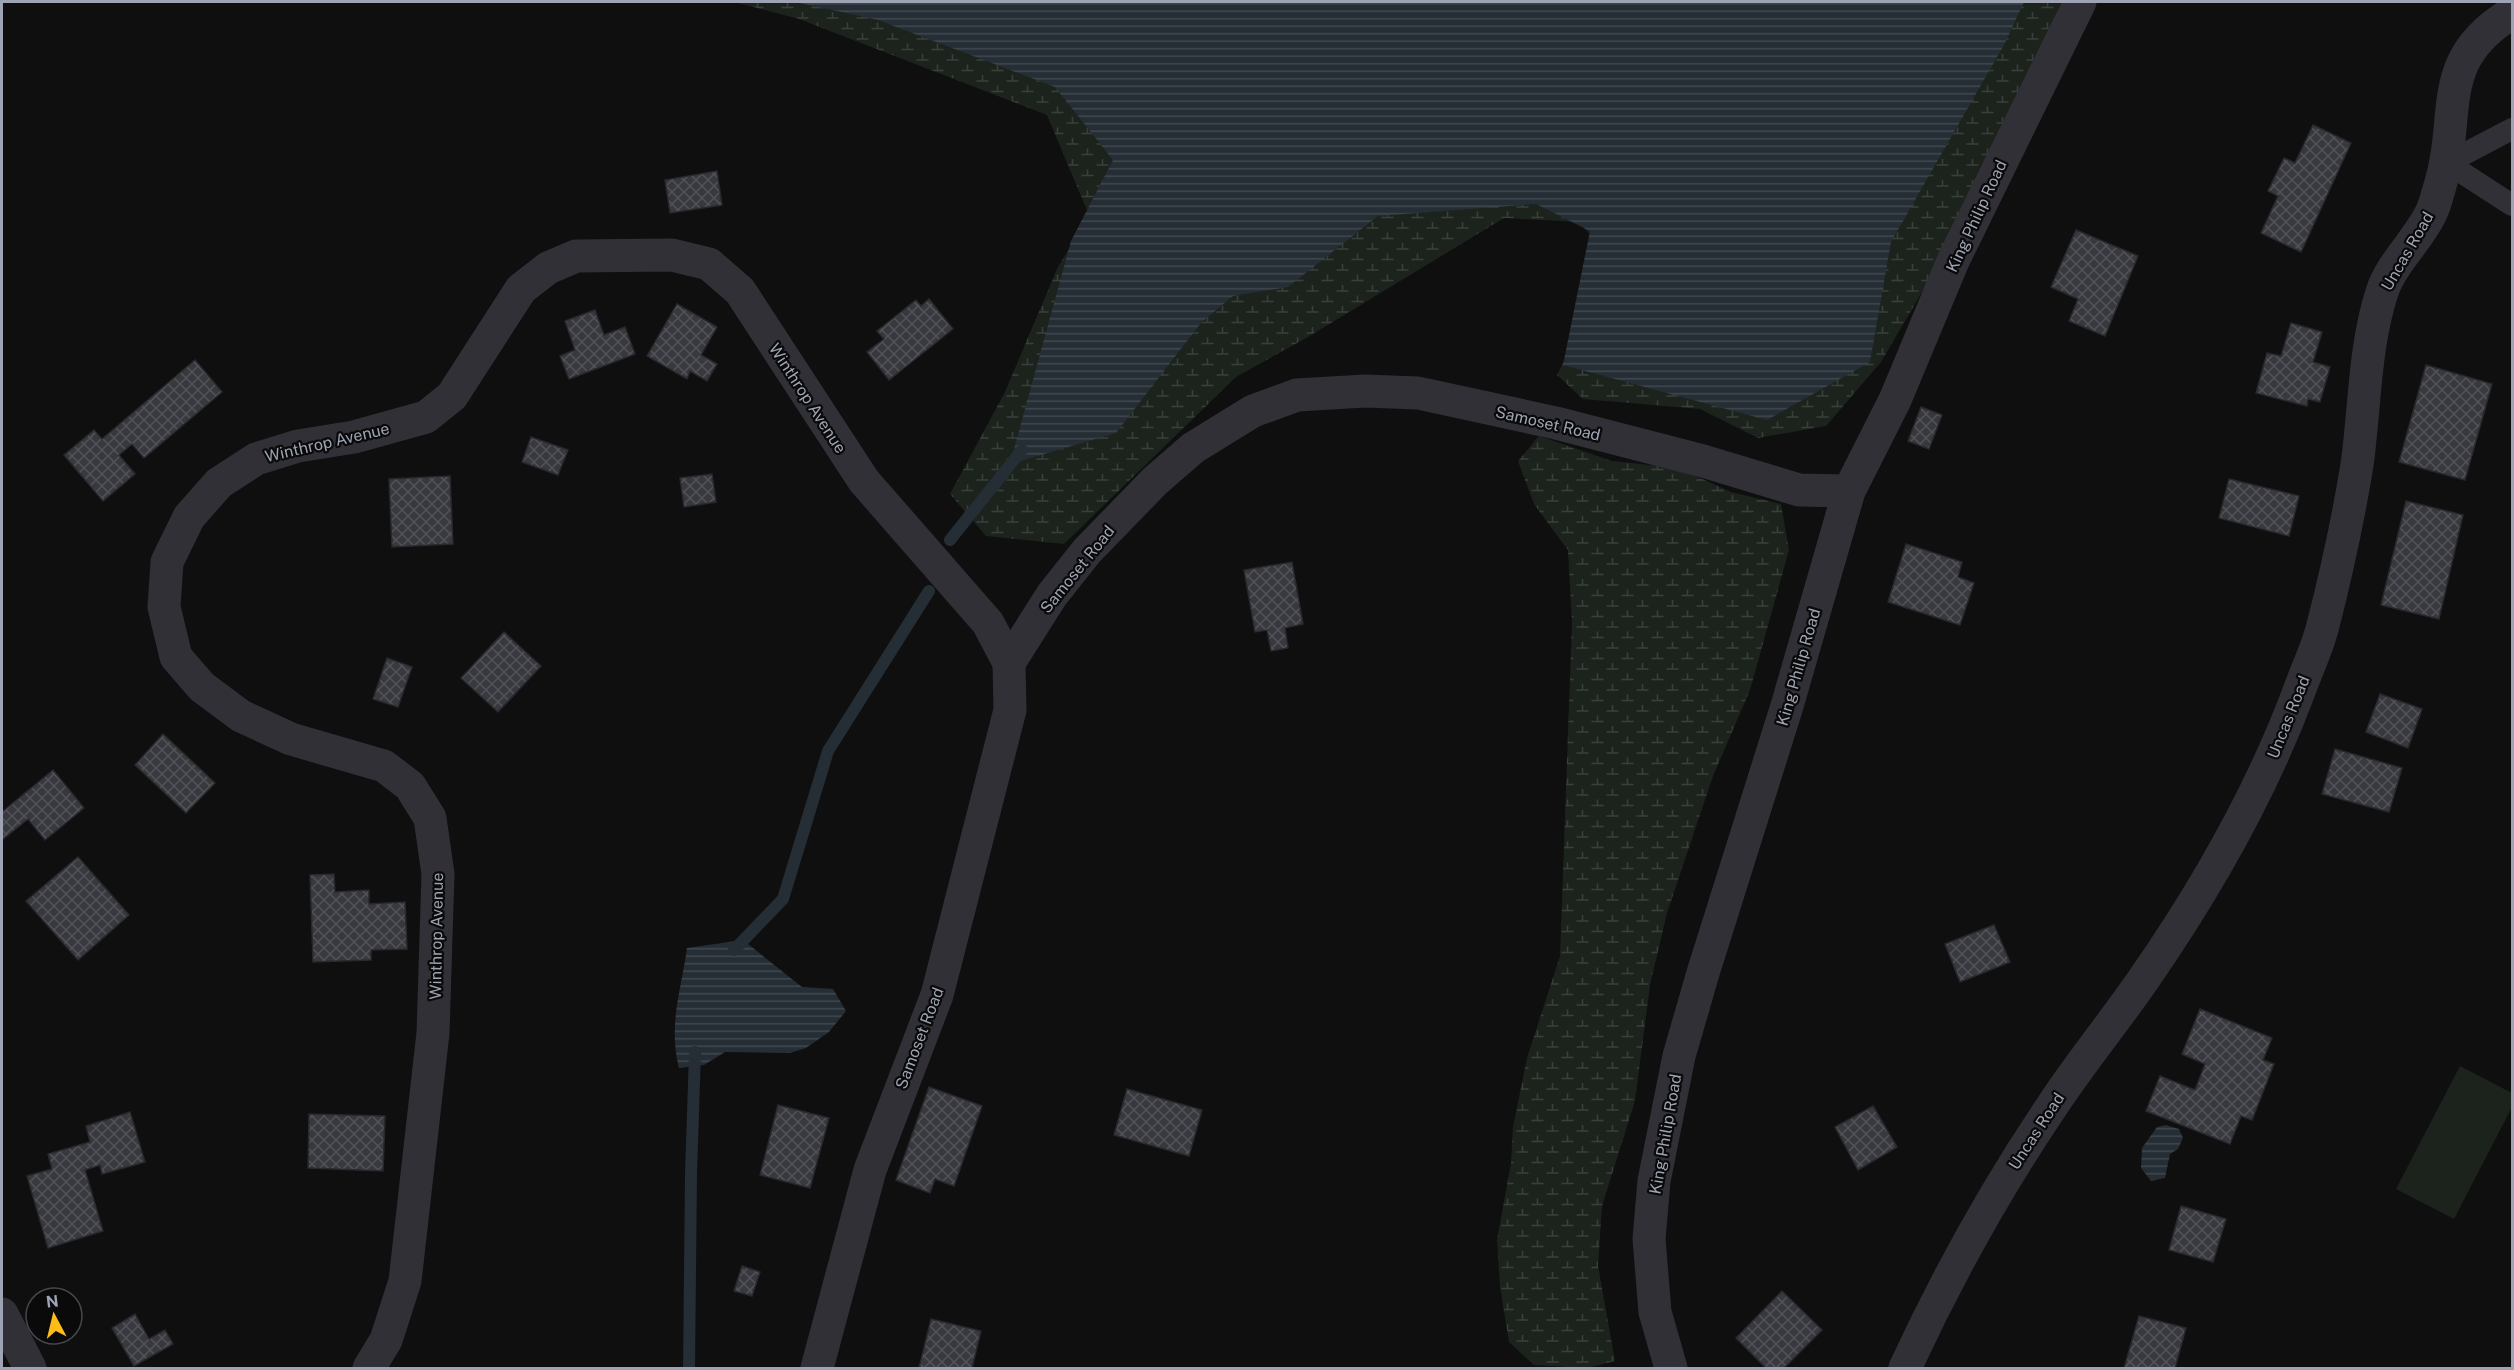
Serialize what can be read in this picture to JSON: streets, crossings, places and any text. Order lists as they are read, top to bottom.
{
  "streets": {
    "street": [
      "King Philip Road",
      "Uncas Road",
      "Winthrop Avenue",
      "Samoset Road"
    ]
  },
  "crossings": [
    ["King Philip Road", "Samoset Road"],
    ["Winthrop Avenue", "Samoset Road"]
  ],
  "north": "top"
}
